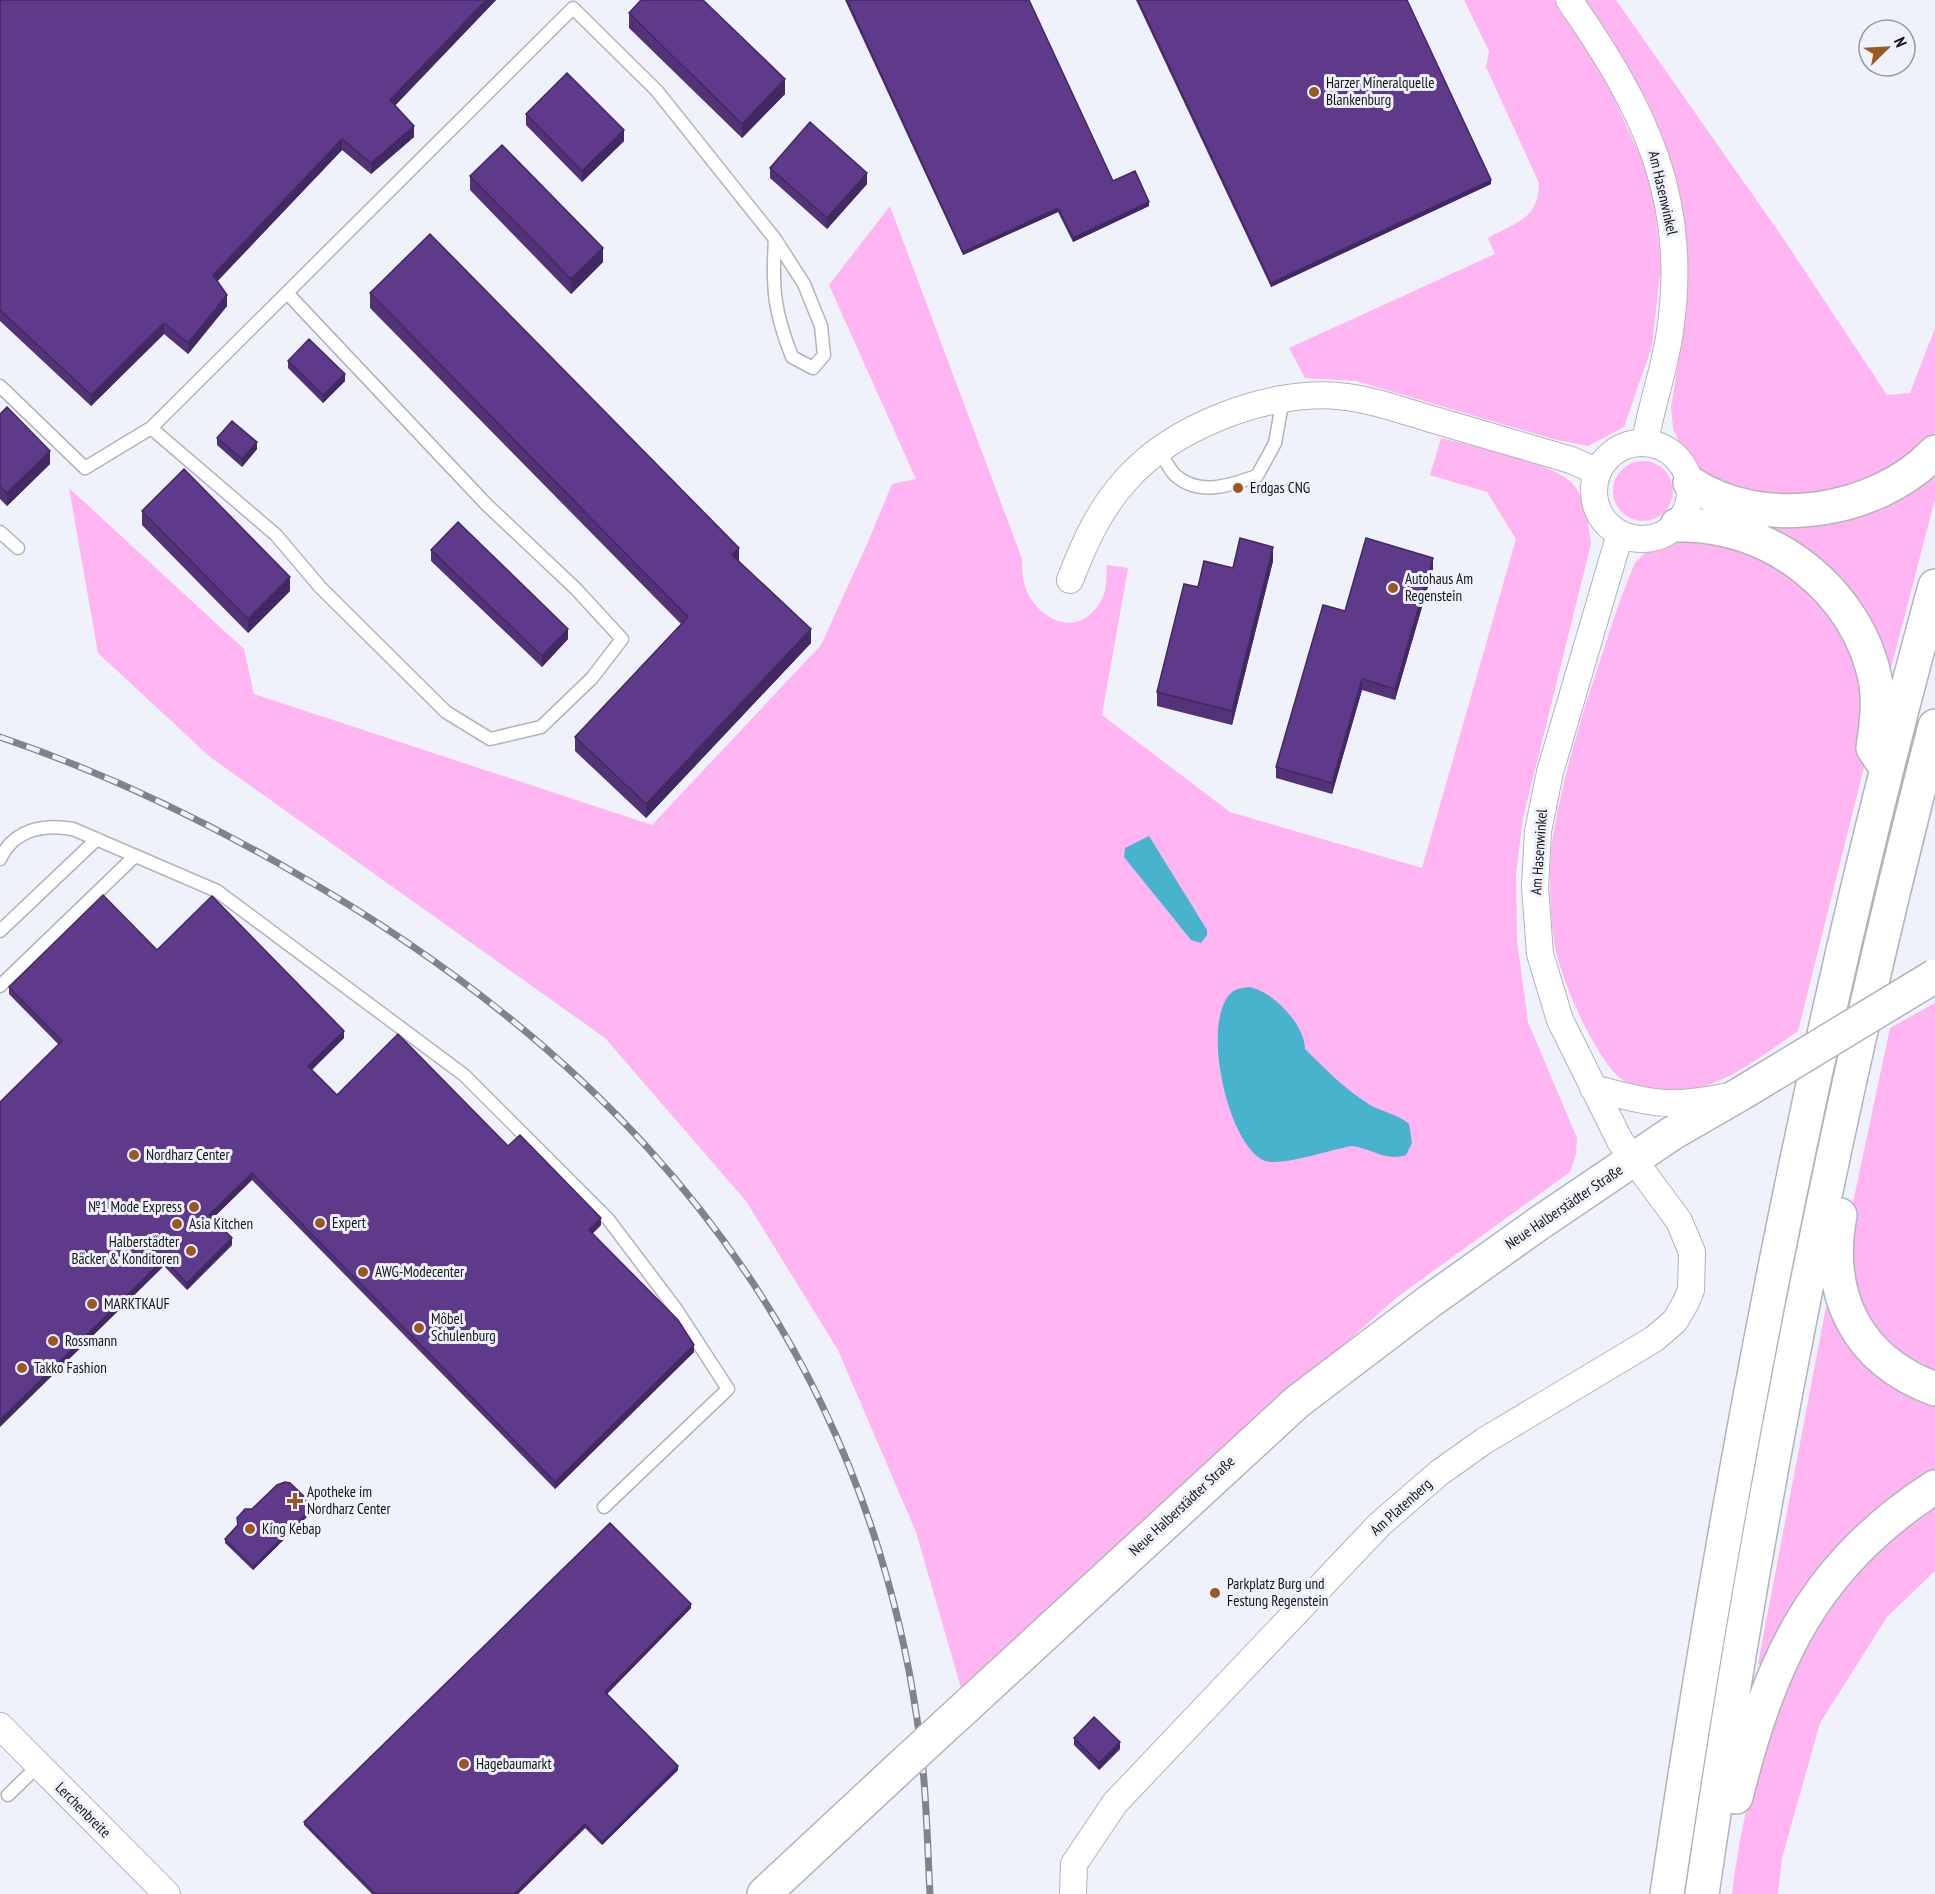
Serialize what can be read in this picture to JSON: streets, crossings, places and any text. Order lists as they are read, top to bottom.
{
  "streets": {
    "main road": ["Neue Halberstädter Straße"],
    "street": ["Am Hasenwinkel", "Am Platenberg", "Lerchenbreite"]
  },
  "crossings": [
    ["Am Hasenwinkel", "Neue Halberstädter Straße"],
    ["Am Hasenwinkel", "Am Platenberg"],
    ["Neue Halberstädter Straße", "Am Platenberg"]
  ],
  "places": {
    "other": [
      "Harzer Mineralquelle Blankenburg",
      "Erdgas CNG",
      "Autohaus Am Regenstein",
      "Nordharz Center",
      "№1 Mode Express",
      "Expert",
      "Asia Kitchen",
      "Halberstädter Bäcker & Konditoren",
      "AWG-Modecenter",
      "MARKTKAUF",
      "Möbel Schulenburg",
      "Rossmann",
      "Takko Fashion",
      "King Kebap",
      "Parkplatz Burg und Festung Regenstein",
      "Hagebaumarkt"
    ],
    "health": ["Apotheke im Nordharz Center"]
  },
  "north": "top right"
}
